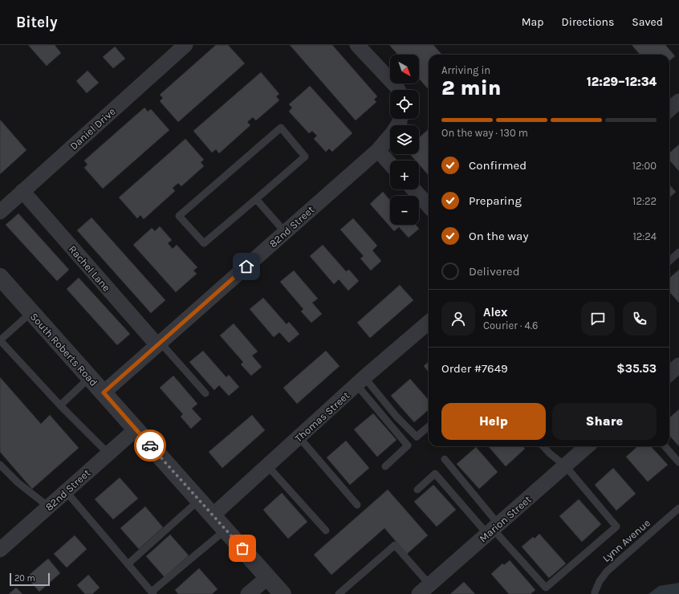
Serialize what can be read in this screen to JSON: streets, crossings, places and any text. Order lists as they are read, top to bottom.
{
  "streets": {
    "street": [
      "Daniel Drive",
      "82nd Street",
      "Rachel Lane",
      "South Roberts Road",
      "Thomas Street",
      "Marion Street"
    ],
    "lane": ["Lynn Avenue"]
  },
  "crossings": [
    ["Daniel Drive", "Rachel Lane"],
    ["82nd Street", "Rachel Lane"],
    ["82nd Street", "South Roberts Road"],
    ["South Roberts Road", "Thomas Street"]
  ],
  "scale_bar": "20 m",
  "north": "bottom right",
  "page": {
    "header": "Bitely",
    "nav": ["Map", "Directions", "Saved"],
    "map_buttons": ["+", "−"],
    "heading": ["2 min", "Arriving in", "12:29–12:34"],
    "panel": [
      "Alex",
      "Courier · 4.6",
      "Order #7649",
      "$35.53"
    ],
    "bar": "On the way · 130 m",
    "list": [
      ["Confirmed", "12:00"],
      ["Preparing", "12:22"],
      ["On the way", "12:24"],
      "Delivered"
    ],
    "buttons": ["Help", "Share"],
    "scale": "20 m"
  }
}
